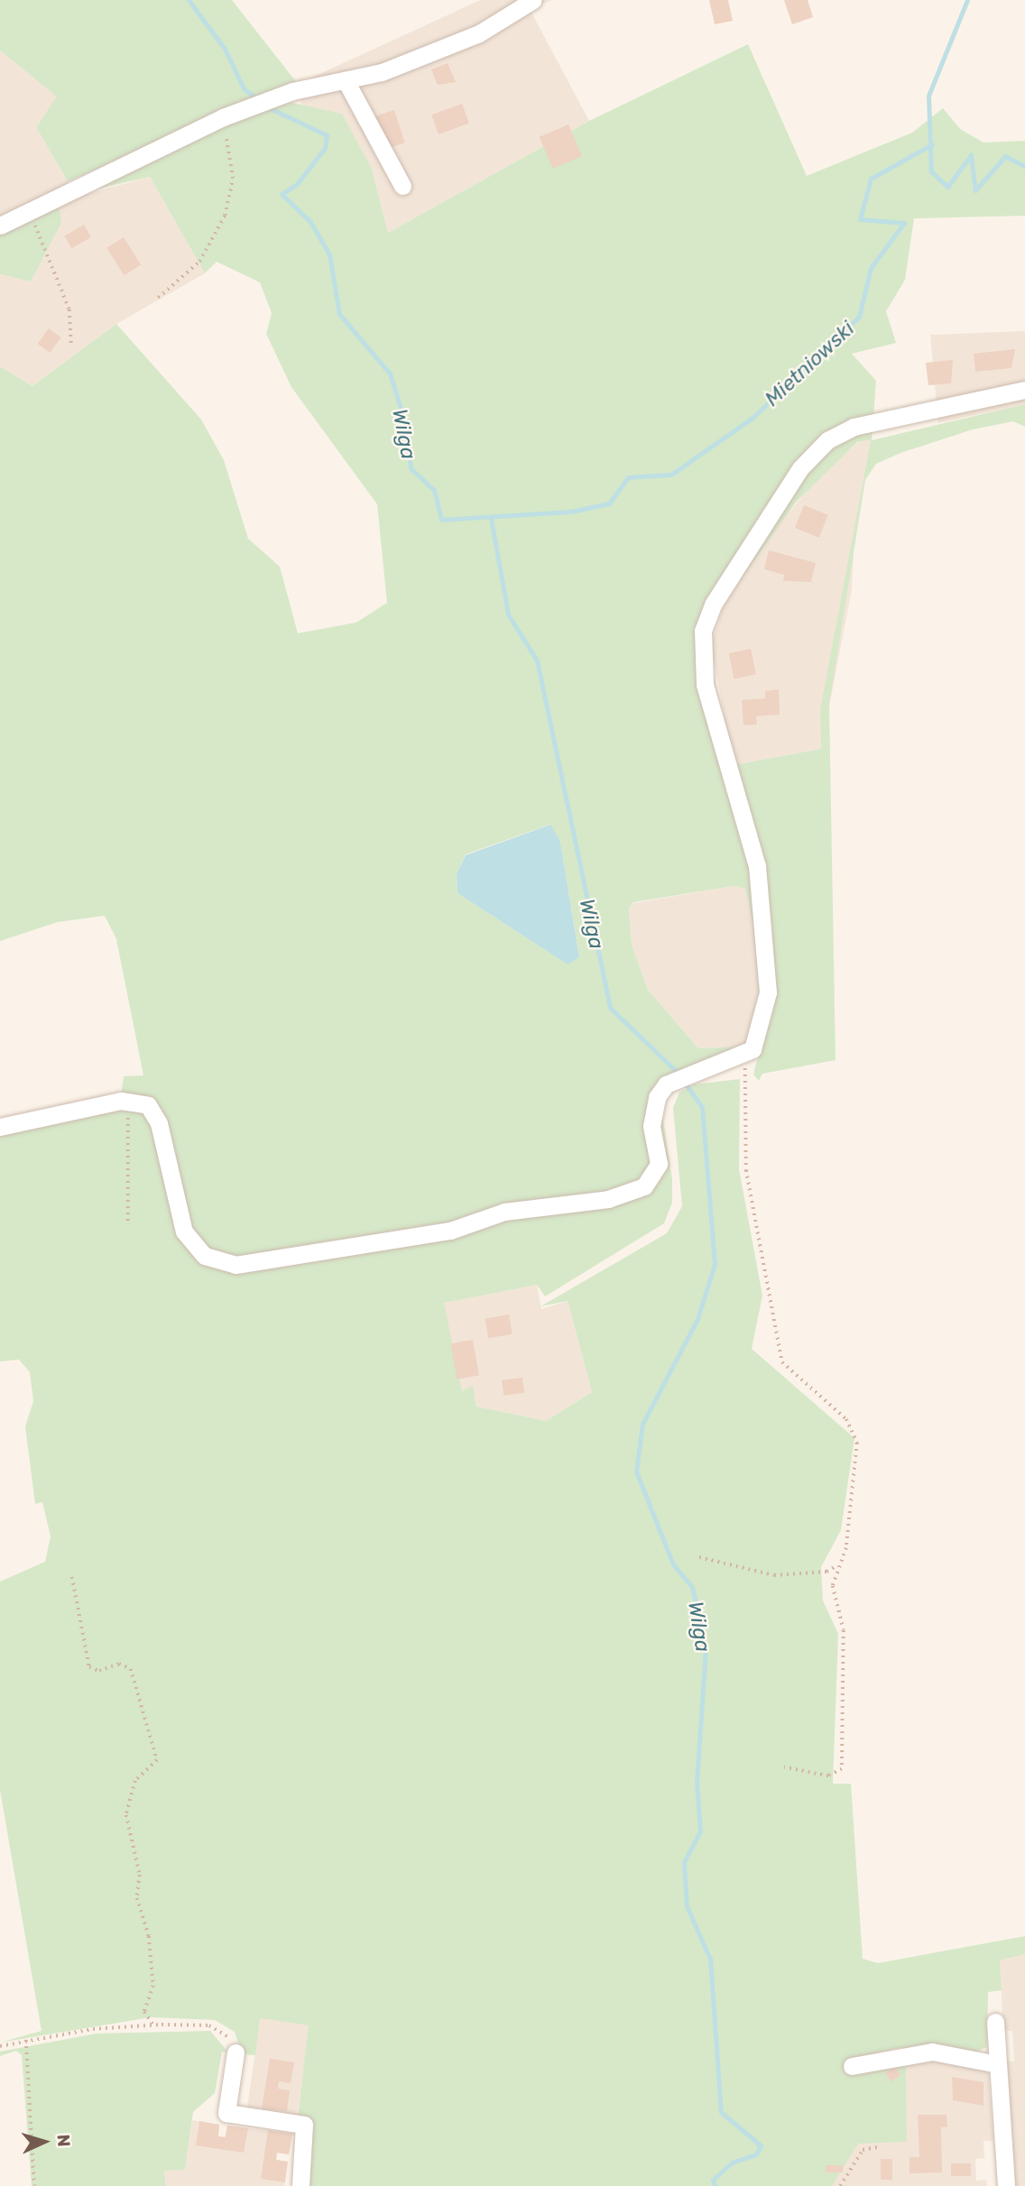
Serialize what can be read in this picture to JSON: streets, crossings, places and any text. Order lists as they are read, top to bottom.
{
  "water": ["Mietniowski", "Wilga"],
  "north": "right"
}
